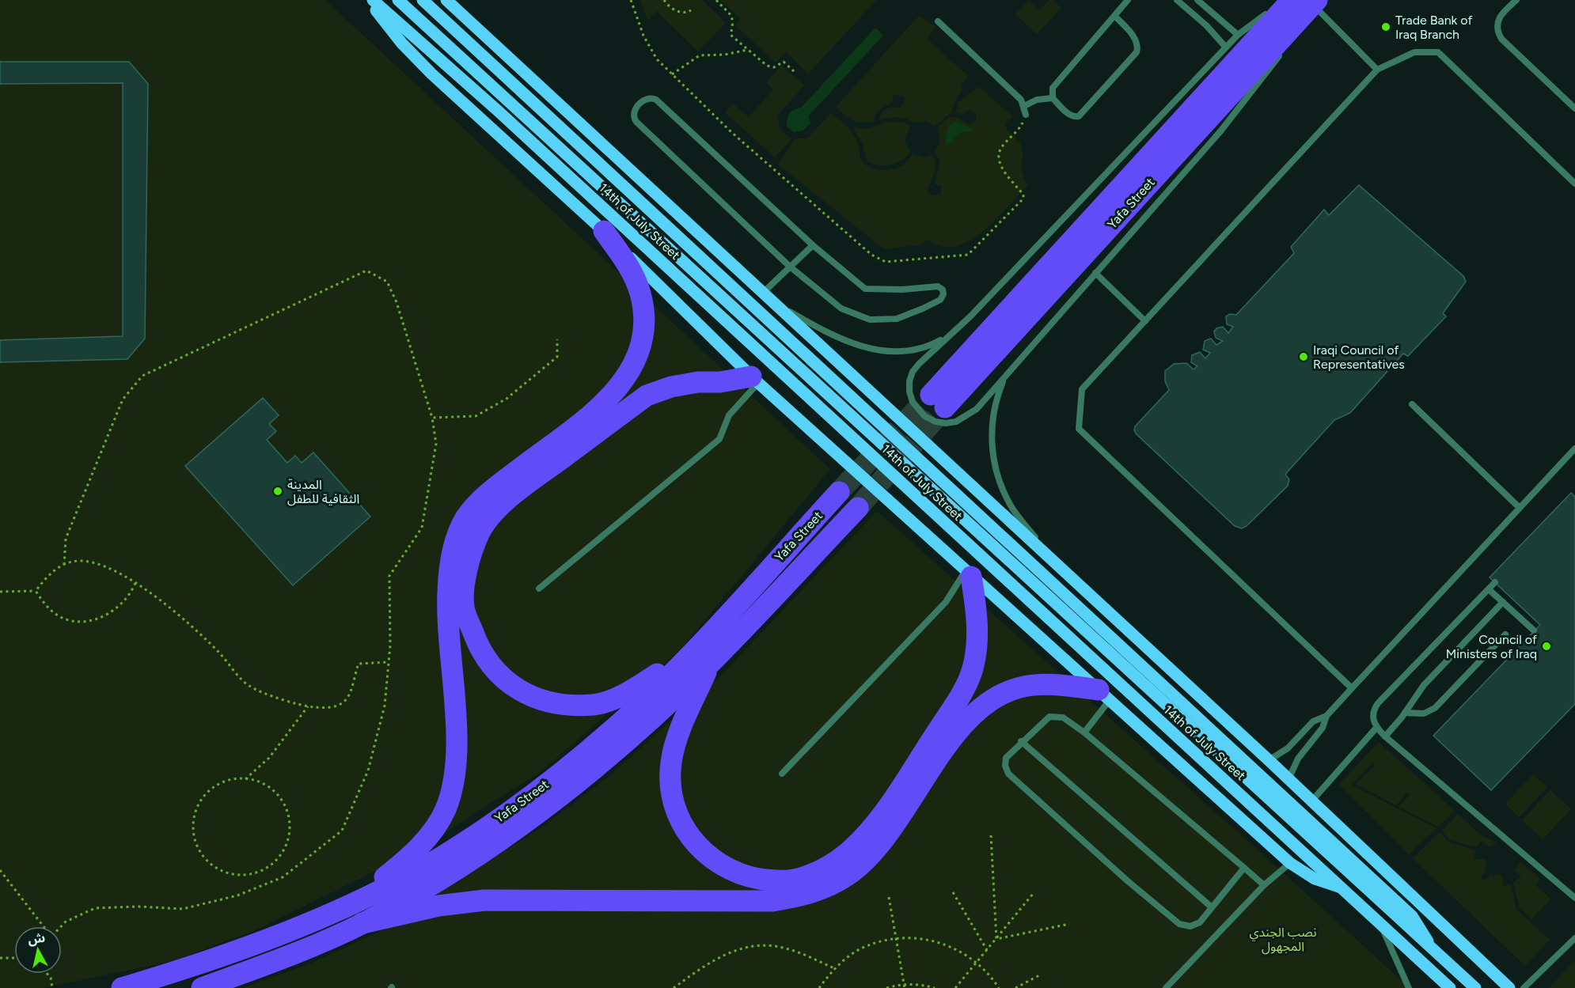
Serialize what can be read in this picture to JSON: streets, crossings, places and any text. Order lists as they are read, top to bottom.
{
  "streets": {
    "highway": ["Yafa Street"],
    "main road": ["14th of July Street"]
  },
  "parks": ["نصب الجندي المجهول"],
  "places": [
    "Trade Bank of Iraq Branch",
    "Iraqi Council of Representatives",
    "المدينة الثقافية للطفل",
    "Council of Ministers of Iraq"
  ],
  "north": "top"
}
